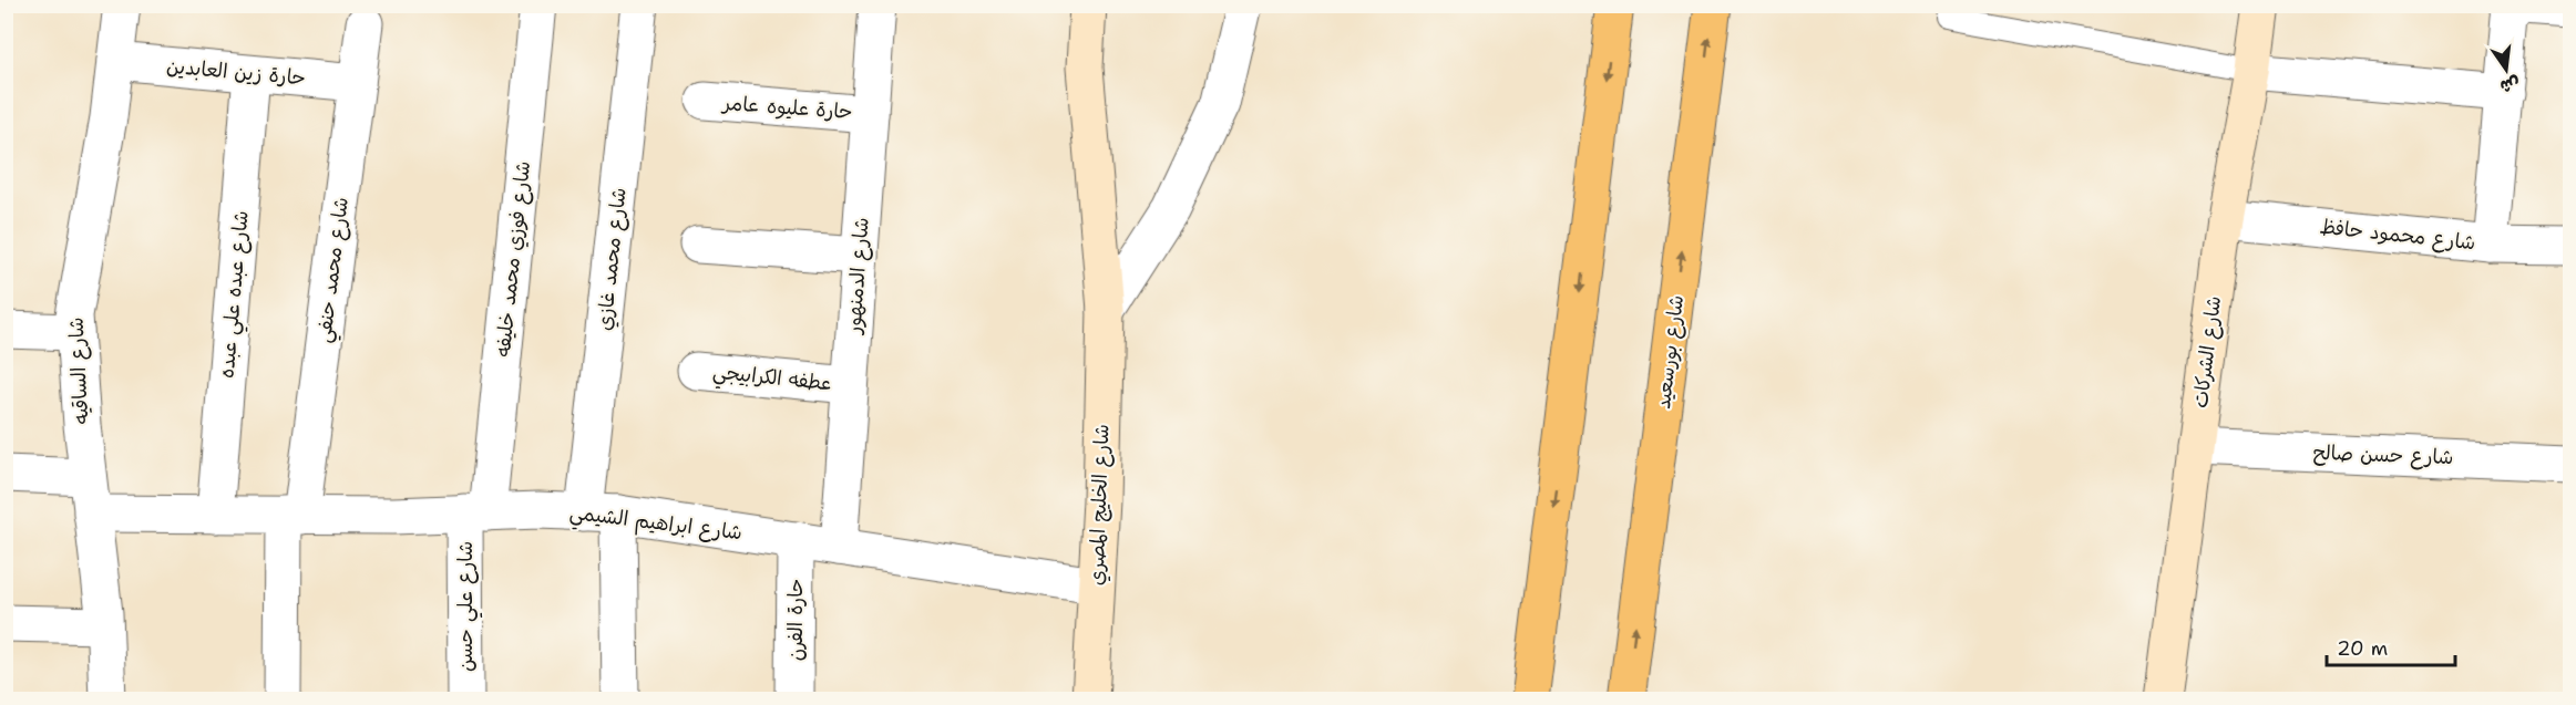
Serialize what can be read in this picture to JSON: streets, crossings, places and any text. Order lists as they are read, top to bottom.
{
  "streets": {
    "main road": ["شارع بورسعيد", "شارع الشركات", "شارع الخليج المصري"],
    "street": [
      "حارة زين العابدين",
      "حارة عليوه عامر",
      "شارع محمود حافظ",
      "شارع فوزي محمد خليفه",
      "شارع محمد غازي",
      "شارع محمد حنفي",
      "شارع الدمنهور",
      "شارع عبده علي عبده",
      "شارع الساقيه",
      "عطفه الكرابيجي",
      "شارع حسن صالح",
      "شارع ابراهيم الشيمي",
      "شارع علي حسن",
      "حارة الفرن"
    ]
  },
  "crossings": [
    ["حارة زين العابدين", "شارع محمد حنفي"],
    ["حارة زين العابدين", "شارع عبده علي عبده"],
    ["حارة زين العابدين", "شارع الساقيه"],
    ["حارة عليوه عامر", "شارع الدمنهور"],
    ["شارع محمود حافظ", "شارع الشركات"],
    ["شارع فوزي محمد خليفه", "شارع ابراهيم الشيمي"],
    ["شارع فوزي محمد خليفه", "شارع علي حسن"],
    ["شارع محمد غازي", "شارع ابراهيم الشيمي"],
    ["شارع محمد حنفي", "شارع ابراهيم الشيمي"],
    ["شارع الدمنهور", "عطفه الكرابيجي"],
    ["شارع الدمنهور", "شارع ابراهيم الشيمي"],
    ["شارع عبده علي عبده", "شارع ابراهيم الشيمي"],
    ["شارع الشركات", "شارع حسن صالح"],
    ["شارع الساقيه", "شارع ابراهيم الشيمي"],
    ["شارع الخليج المصري", "شارع ابراهيم الشيمي"],
    ["شارع ابراهيم الشيمي", "شارع علي حسن"],
    ["شارع ابراهيم الشيمي", "حارة الفرن"]
  ],
  "scale_bar": "20 m",
  "north": "bottom"
}
